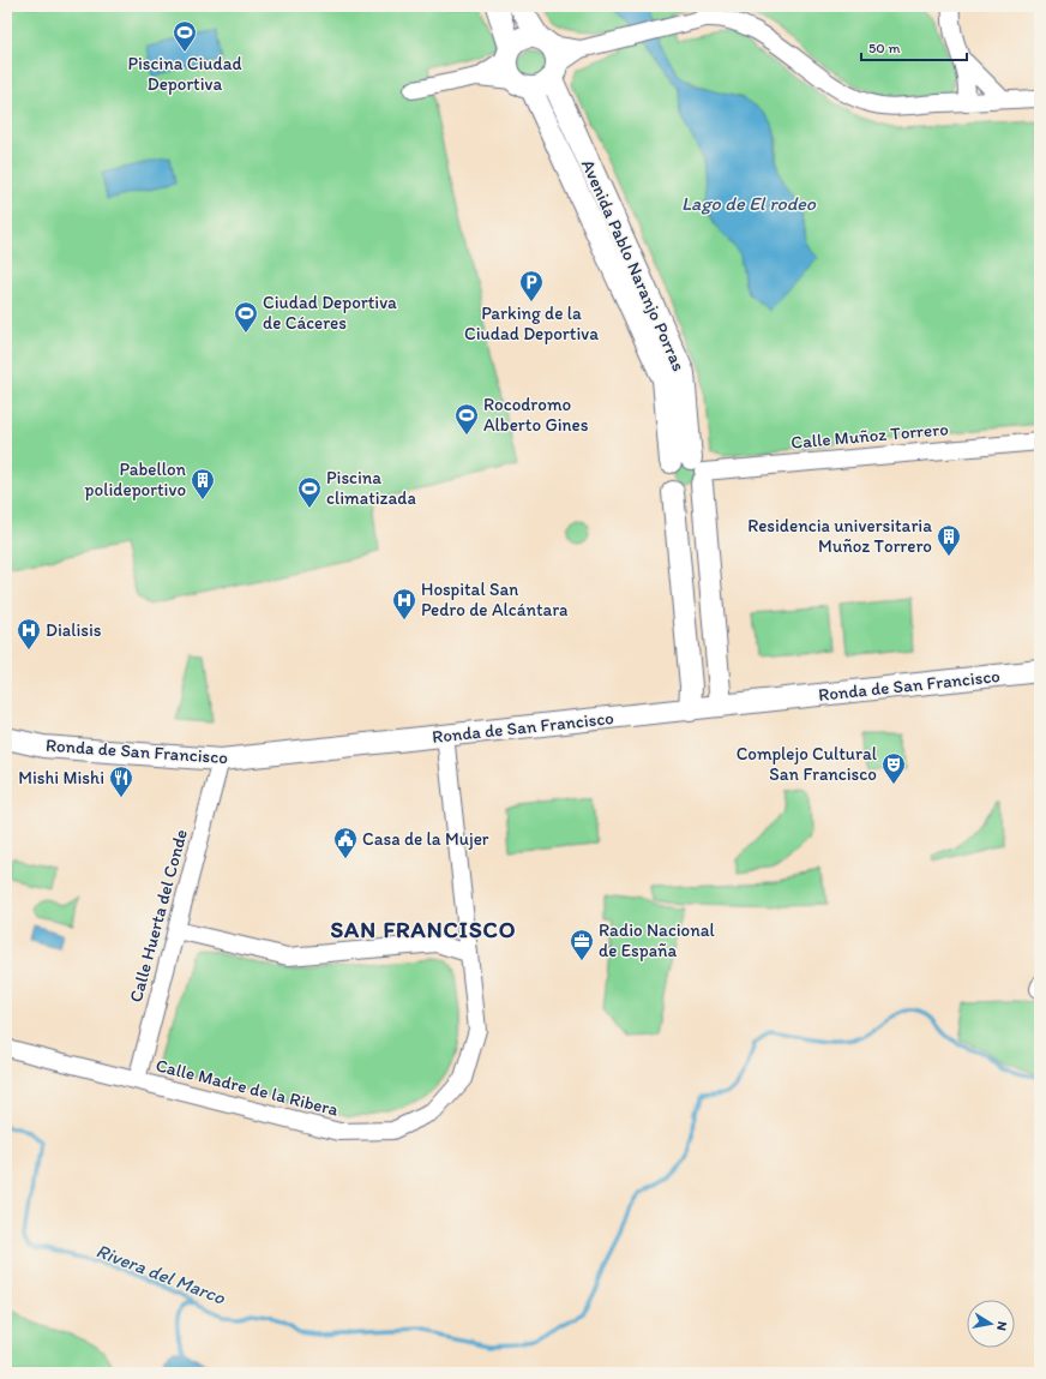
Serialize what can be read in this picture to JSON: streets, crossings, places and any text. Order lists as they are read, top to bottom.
{
  "streets": {
    "main road": ["Avenida Pablo Naranjo Porras", "Ronda de San Francisco"],
    "street": ["Calle Muñoz Torrero", "Calle Huerta del Conde", "Calle Madre de la Ribera"]
  },
  "crossings": [
    ["Avenida Pablo Naranjo Porras", "Calle Muñoz Torrero"],
    ["Avenida Pablo Naranjo Porras", "Ronda de San Francisco"],
    ["Ronda de San Francisco", "Calle Huerta del Conde"],
    ["Ronda de San Francisco", "Calle Madre de la Ribera"],
    ["Calle Huerta del Conde", "Calle Madre de la Ribera"]
  ],
  "districts": ["SAN FRANCISCO"],
  "water": ["Lago de El rodeo", "Rivera del Marco"],
  "places": {
    "sports": [
      "Piscina Ciudad Deportiva",
      "Ciudad Deportiva de Cáceres",
      "Rocodromo Alberto Gines",
      "Piscina climatizada"
    ],
    "parking": ["Parking de la Ciudad Deportiva"],
    "building": ["Pabellon polideportivo", "Residencia universitaria Muñoz Torrero"],
    "hospital": ["Hospital San Pedro de Alcántara", "Dialisis"],
    "theatre": ["Complejo Cultural San Francisco"],
    "restaurant": ["Mishi Mishi"],
    "public building": ["Casa de la Mujer"],
    "office": ["Radio Nacional de España"]
  },
  "scale_bar": "50 m",
  "north": "right"
}
